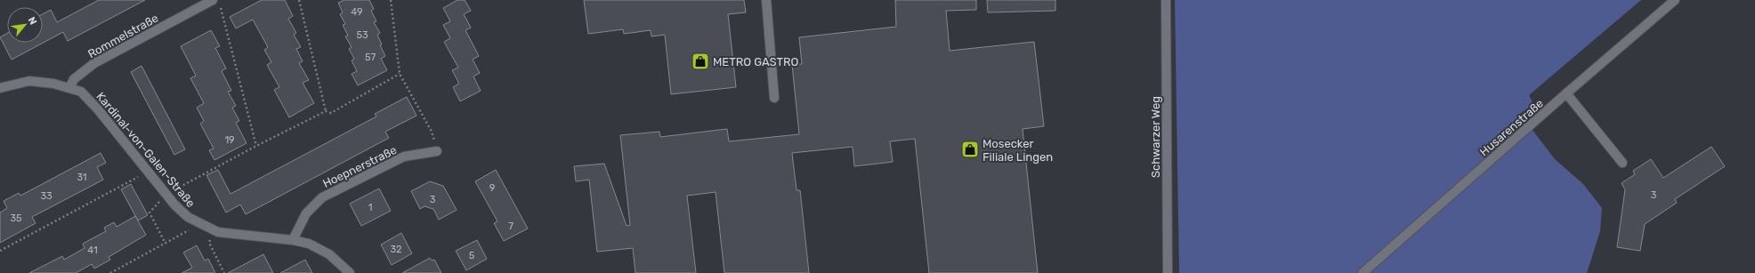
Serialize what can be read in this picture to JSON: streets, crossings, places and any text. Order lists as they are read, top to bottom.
{
  "streets": {
    "street": [
      "Rommelstraße",
      "Husarenstraße",
      "Schwarzer Weg",
      "Kardinal-von-Galen-Straße",
      "Hoepnerstraße"
    ]
  },
  "crossings": [
    ["Rommelstraße", "Kardinal-von-Galen-Straße"],
    ["Kardinal-von-Galen-Straße", "Hoepnerstraße"]
  ],
  "places": {
    "shop": ["METRO GASTRO", "Mosecker Filiale Lingen"]
  },
  "house_numbers": [
    "49",
    "53",
    "57",
    "19",
    "31",
    "9",
    "3",
    "33",
    "3",
    "1",
    "35",
    "7",
    "32",
    "41",
    "5"
  ],
  "north": "top right"
}
